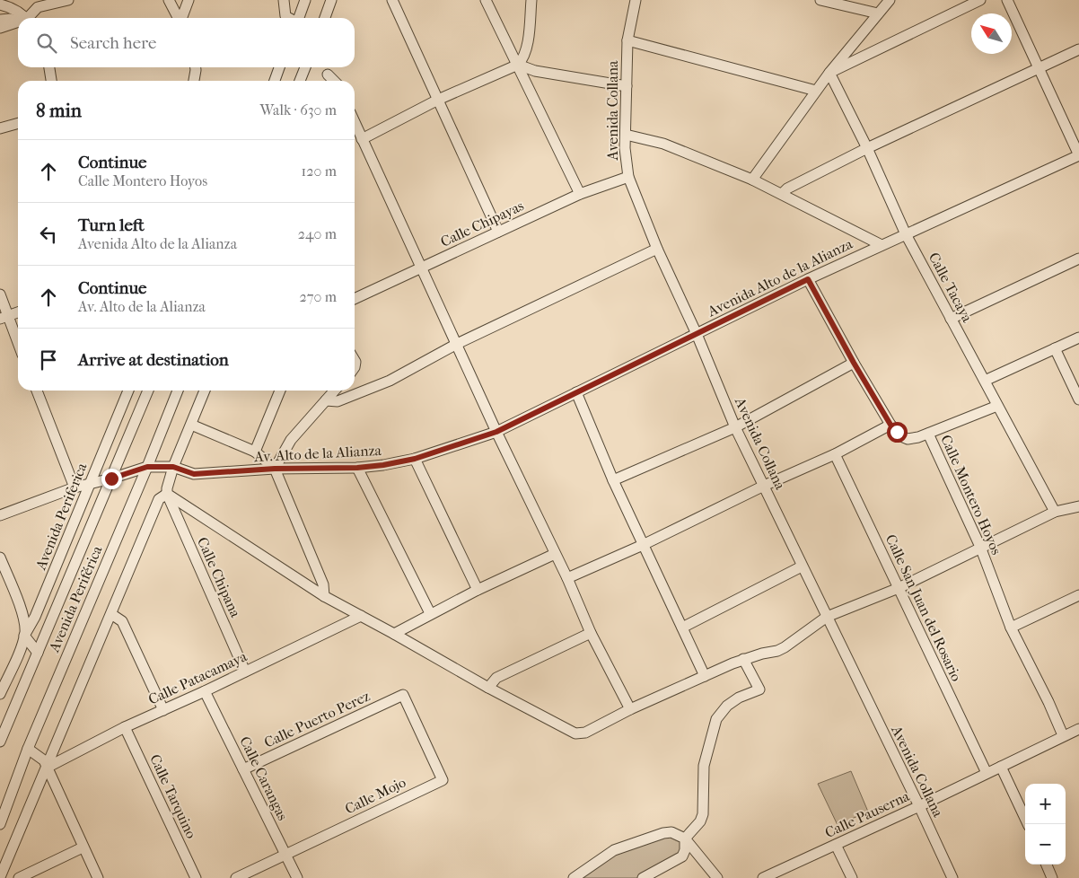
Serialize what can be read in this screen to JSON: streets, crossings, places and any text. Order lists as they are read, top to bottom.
{
  "streets": {
    "street": [
      "Avenida Collana",
      "Calle Chipayas",
      "Avenida Alto de la Alianza",
      "Calle Tacaya",
      "Av. Alto de la Alianza",
      "Calle Montero Hoyos",
      "Avenida Periferica",
      "Calle Chipana",
      "Avenida Periférica",
      "Calle San Juan del Rosario",
      "Calle Patacamaya",
      "Calle Puerto Perez",
      "Calle Carangas",
      "Calle Mojo",
      "Calle Tarquino",
      "Calle Pauserna"
    ]
  },
  "crossings": [
    ["Avenida Collana", "Calle Chipayas"],
    ["Avenida Collana", "Avenida Alto de la Alianza"],
    ["Avenida Collana", "Calle Pauserna"],
    ["Avenida Alto de la Alianza", "Calle Tacaya"],
    ["Avenida Alto de la Alianza", "Av. Alto de la Alianza"],
    ["Avenida Alto de la Alianza", "Calle Montero Hoyos"],
    ["Av. Alto de la Alianza", "Avenida Periferica"],
    ["Av. Alto de la Alianza", "Avenida Periférica"],
    ["Calle Montero Hoyos", "Calle Pauserna"],
    ["Calle Chipana", "Calle Patacamaya"],
    ["Calle San Juan del Rosario", "Calle Pauserna"],
    ["Calle Patacamaya", "Calle Carangas"],
    ["Calle Patacamaya", "Calle Tarquino"],
    ["Calle Puerto Perez", "Calle Carangas"],
    ["Calle Puerto Perez", "Calle Mojo"],
    ["Calle Carangas", "Calle Mojo"]
  ],
  "north": "top left",
  "page": {
    "search": "Search here",
    "heading": ["8 min", "Walk · 630 m"],
    "list": [
      ["Continue", "Calle Montero Hoyos", "120 m"],
      ["Turn left", "Avenida Alto de la Alianza", "240 m"],
      ["Continue", "Av. Alto de la Alianza", "270 m"],
      "Arrive at destination"
    ],
    "map_buttons": ["+", "−"]
  }
}
